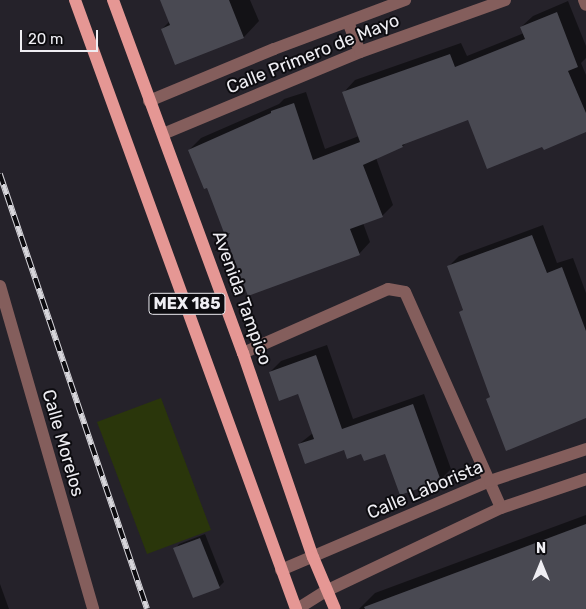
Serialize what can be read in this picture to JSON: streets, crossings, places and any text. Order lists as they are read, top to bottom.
{
  "streets": {
    "main road": ["Avenida Tampico", "MEX 185"],
    "street": ["Calle Primero de Mayo", "Calle Morelos", "Calle Laborista"]
  },
  "crossings": [
    ["Calle Primero de Mayo", "Avenida Tampico"],
    ["Avenida Tampico", "Calle Laborista"],
    ["MEX 185", "Calle Laborista"]
  ],
  "scale_bar": "20 m",
  "north": "top"
}
